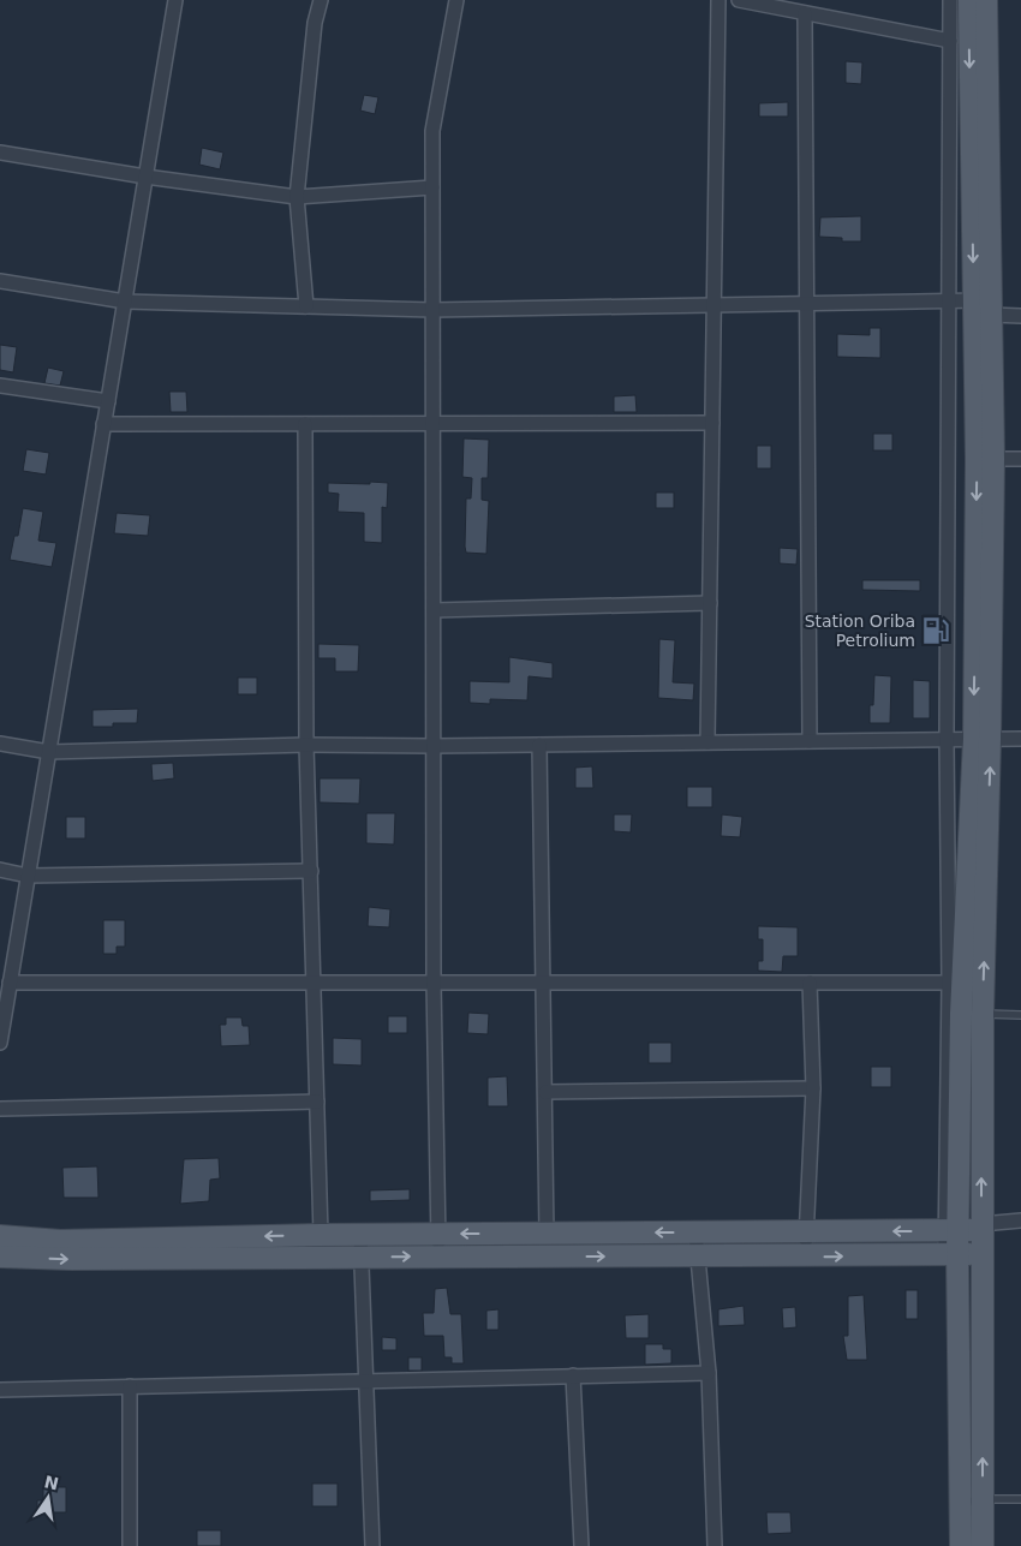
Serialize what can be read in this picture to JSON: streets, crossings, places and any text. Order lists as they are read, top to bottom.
{
  "places": {
    "fuel station": ["Station Oriba Petrolium"]
  },
  "north": "top"
}
